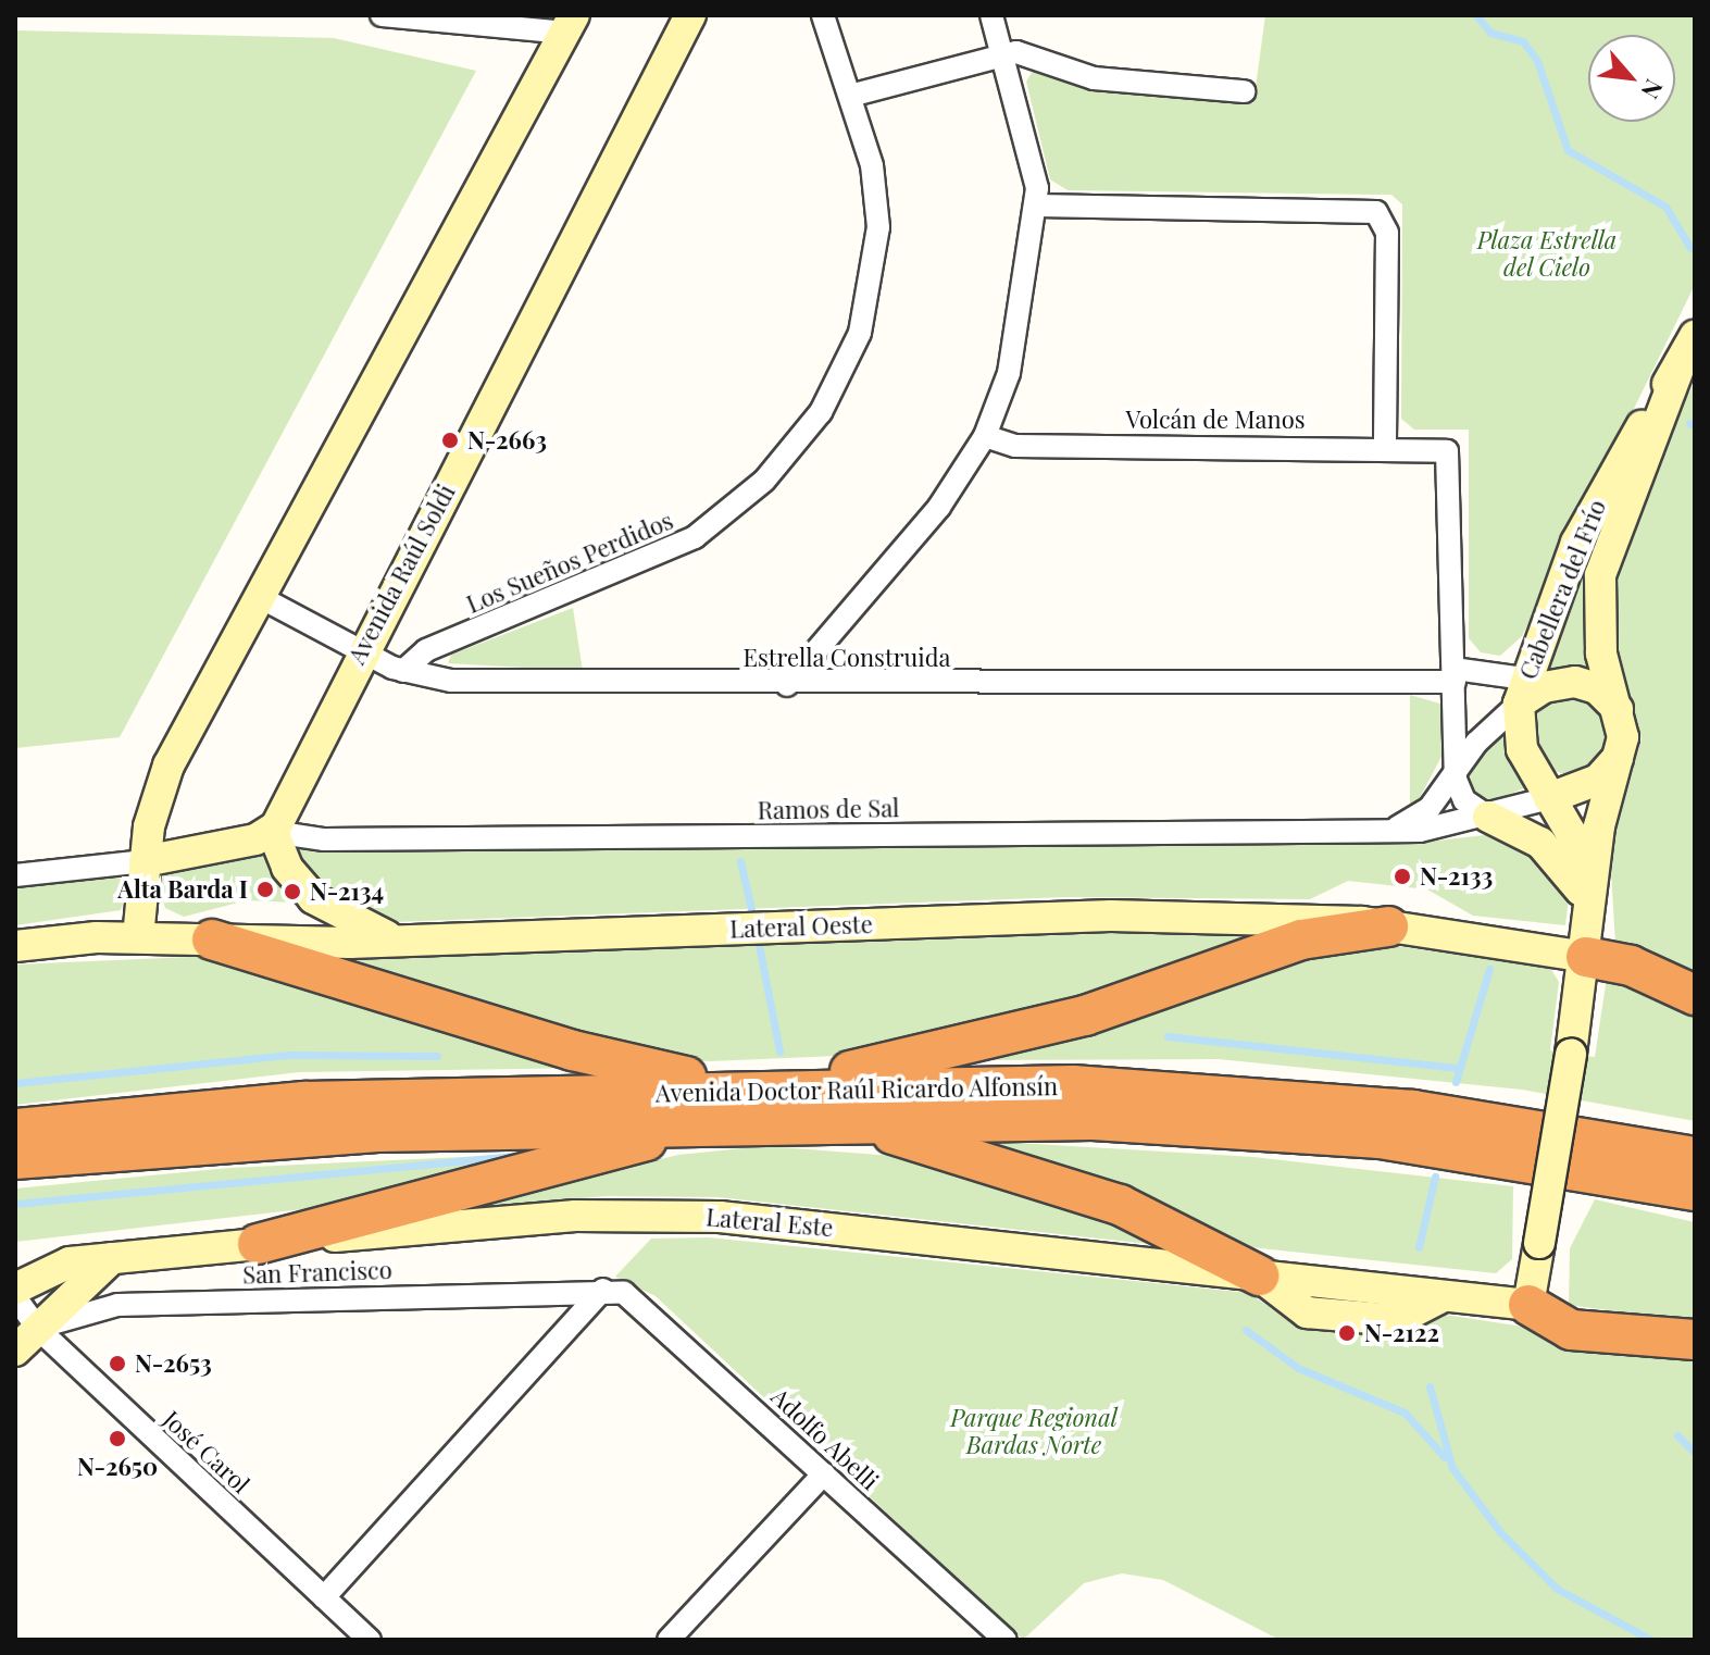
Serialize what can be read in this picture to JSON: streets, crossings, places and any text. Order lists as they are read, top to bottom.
{
  "streets": {
    "highway": ["Avenida Doctor Raúl Ricardo Alfonsín"],
    "main road": [
      "Avenida Raúl Soldi",
      "Cabellera del Frío",
      "Lateral Oeste",
      "Lateral Este"
    ],
    "street": [
      "Volcán de Manos",
      "Los Sueños Perdidos",
      "Estrella Construida",
      "Ramos de Sal",
      "San Francisco",
      "Adolfo Abelli",
      "José Carol"
    ]
  },
  "crossings": [
    ["Volcán de Manos", "Estrella Construida"],
    ["Los Sueños Perdidos", "Estrella Construida"],
    ["Avenida Raúl Soldi", "Estrella Construida"],
    ["Avenida Raúl Soldi", "Ramos de Sal"],
    ["Cabellera del Frío", "Estrella Construida"],
    ["Cabellera del Frío", "Ramos de Sal"],
    ["Cabellera del Frío", "Lateral Oeste"],
    ["Estrella Construida", "Ramos de Sal"],
    ["San Francisco", "Adolfo Abelli"],
    ["San Francisco", "José Carol"]
  ],
  "parks": ["Plaza Estrella del Cielo", "Parque Regional Bardas Norte"],
  "places": [
    "N-2663",
    "N-2133",
    "Alta Barda I",
    "N-2134",
    "N-2122",
    "N-2653",
    "N-2650"
  ],
  "north": "bottom right"
}
